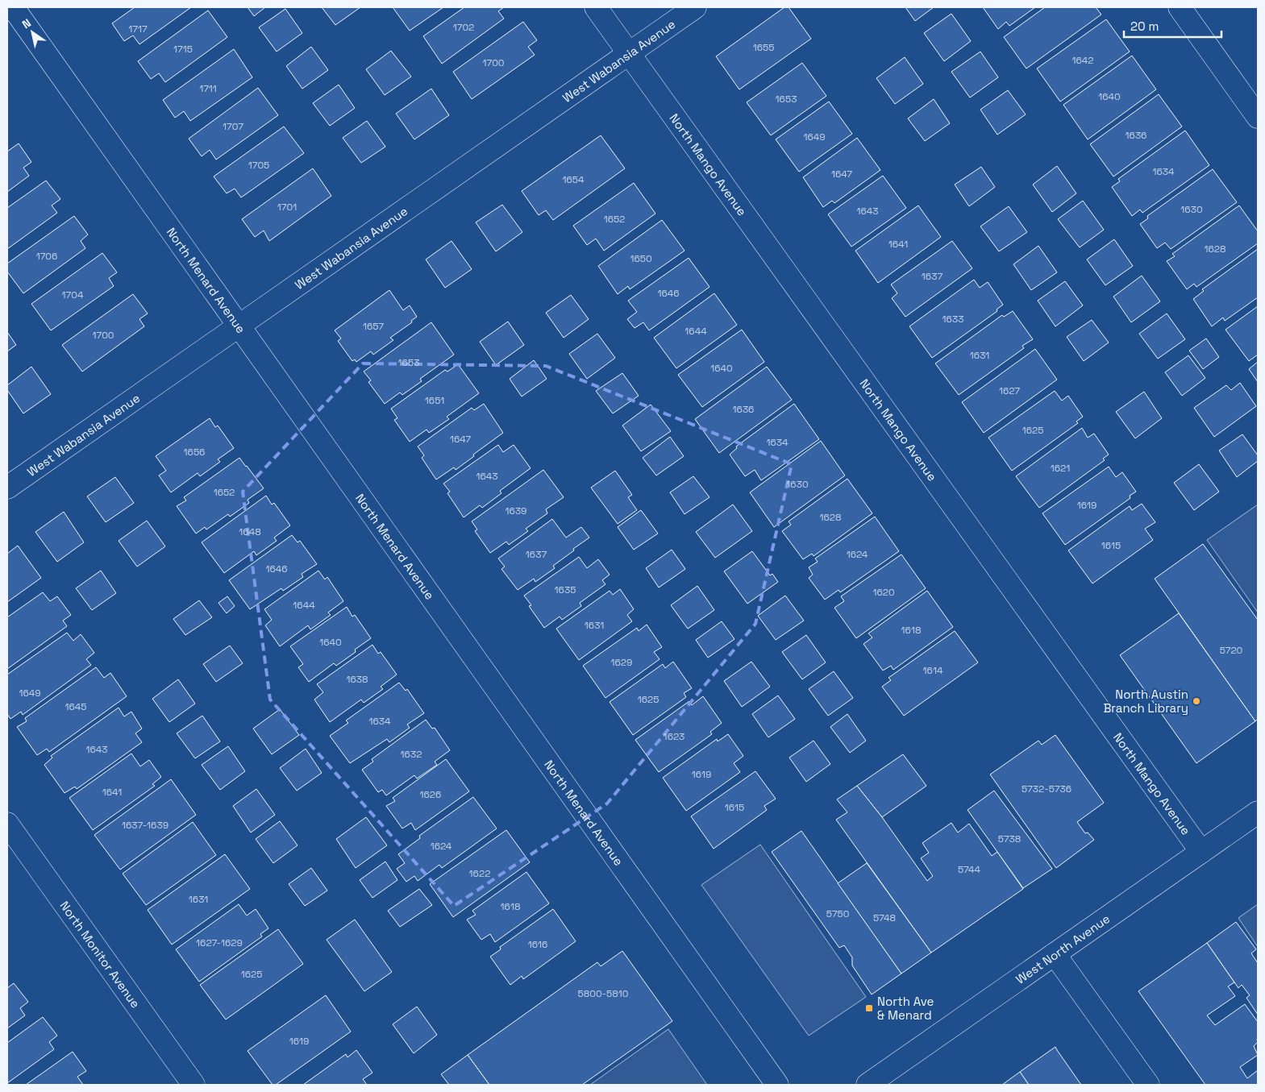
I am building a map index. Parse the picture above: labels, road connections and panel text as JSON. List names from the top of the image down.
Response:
{
  "streets": {
    "street": [
      "West Wabansia Avenue",
      "North Mango Avenue",
      "North Menard Avenue",
      "West North Avenue",
      "North Monitor Avenue"
    ]
  },
  "crossings": [
    ["West Wabansia Avenue", "North Mango Avenue"],
    ["West Wabansia Avenue", "North Menard Avenue"],
    ["North Mango Avenue", "West North Avenue"]
  ],
  "places": {
    "other": ["North Austin Branch Library"],
    "transit": ["North Ave & Menard"]
  },
  "house_numbers": [
    "1702",
    "1717",
    "1655",
    "1715",
    "1642",
    "1700",
    "1711",
    "1640",
    "1653",
    "1707",
    "1636",
    "1649",
    "1705",
    "1634",
    "1647",
    "1654",
    "1701",
    "1630",
    "1643",
    "1652",
    "1641",
    "1628",
    "1706",
    "1650",
    "1637",
    "1646",
    "1704",
    "1633",
    "1657",
    "1644",
    "1700",
    "1631",
    "1653",
    "1640",
    "1627",
    "1651",
    "1636",
    "1625",
    "1647",
    "1634",
    "1656",
    "1621",
    "1643",
    "1630",
    "1652",
    "1619",
    "1639",
    "1628",
    "1648",
    "1615",
    "1637",
    "1624",
    "1646",
    "1635",
    "1620",
    "1644",
    "1631",
    "1618",
    "1640",
    "5720",
    "1629",
    "1614",
    "1638",
    "1649",
    "1625",
    "1645",
    "1634",
    "1623",
    "1643",
    "1632",
    "1619",
    "5732-5736",
    "1641",
    "1626",
    "1615",
    "1637-1639",
    "5738",
    "1624",
    "5744",
    "1622",
    "1631",
    "1618",
    "5750",
    "5748",
    "1627-1629",
    "1616",
    "1625",
    "5800-5810",
    "1619"
  ],
  "scale_bar": "20 m",
  "north": "top left"
}
